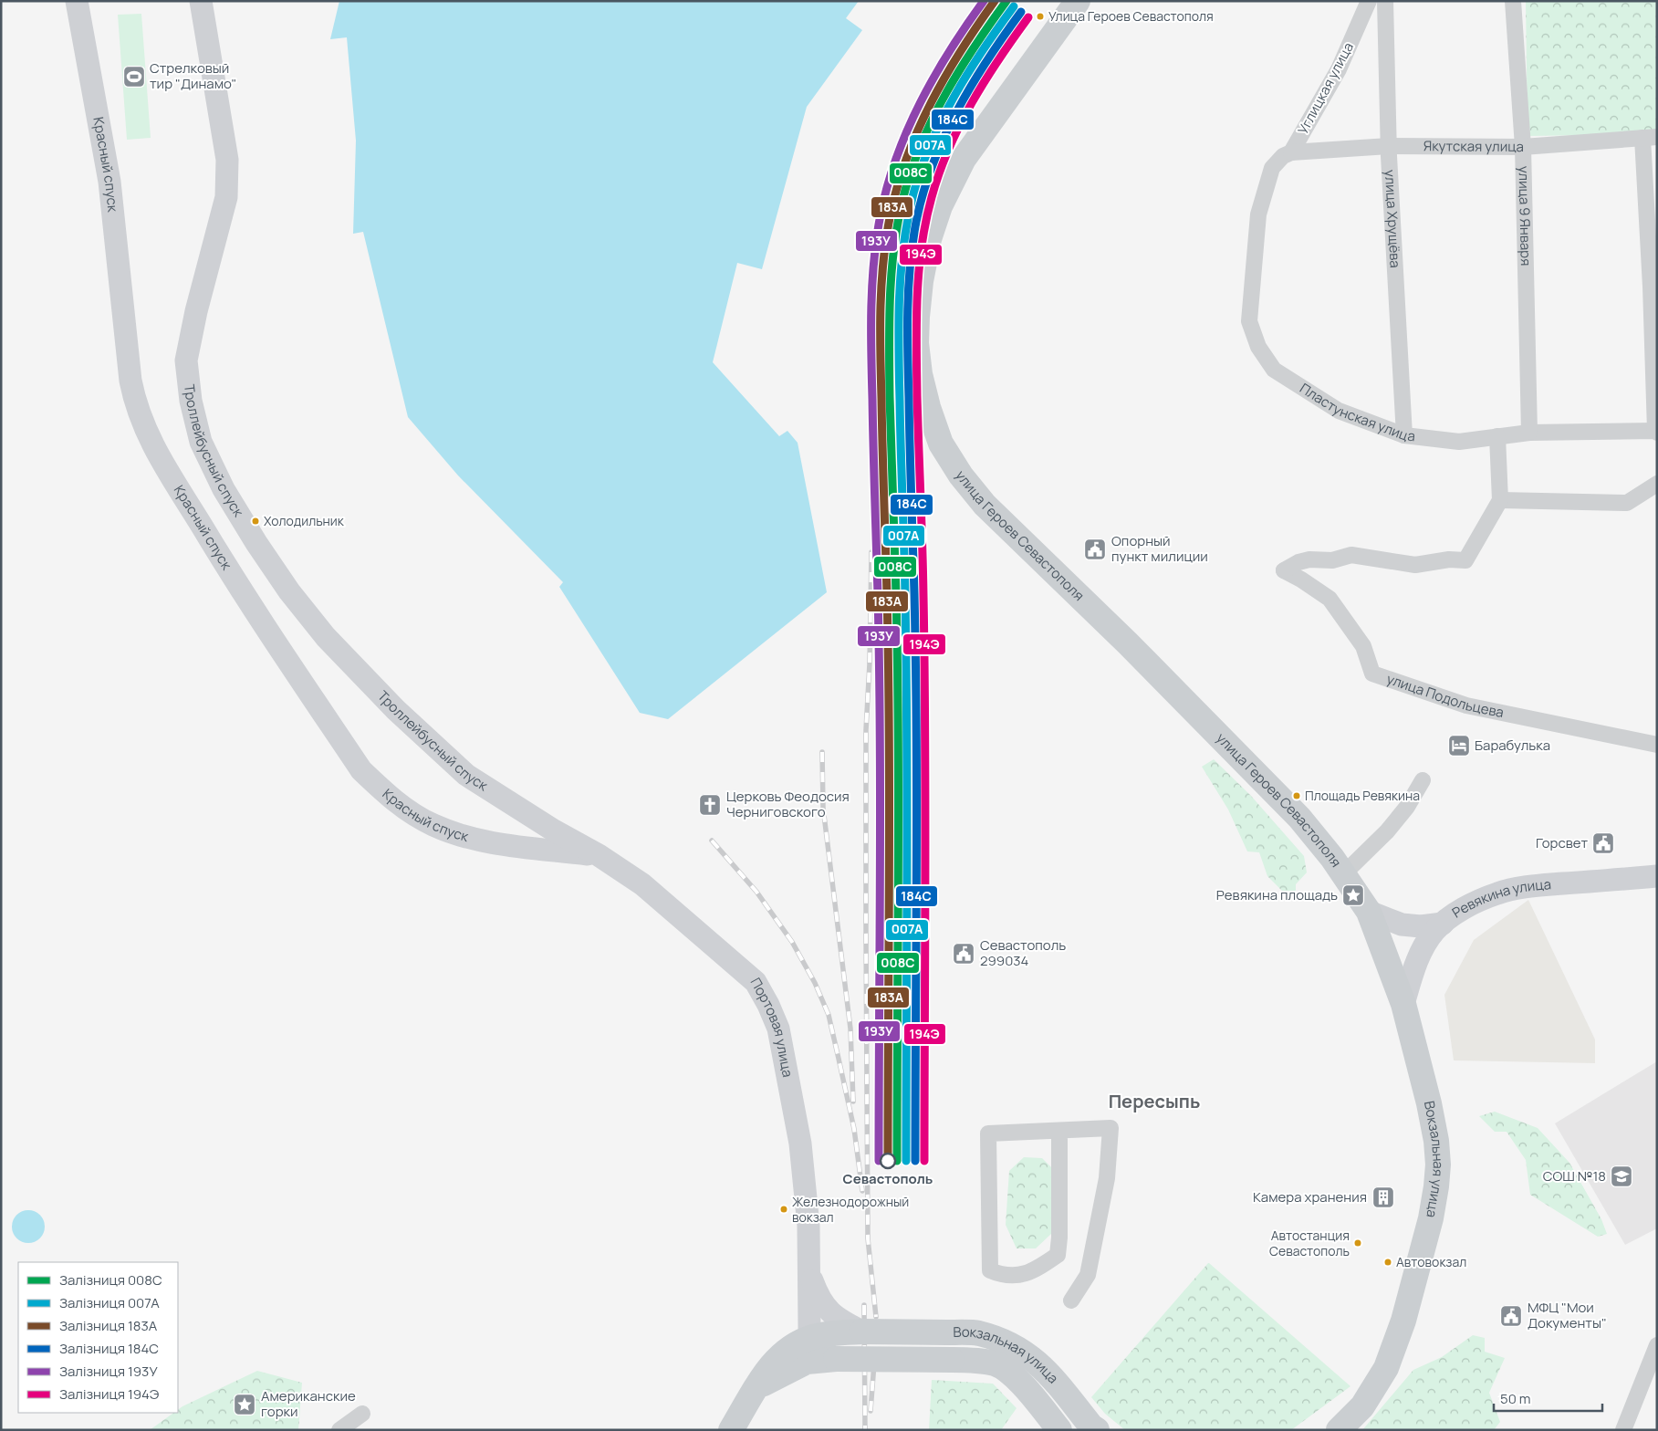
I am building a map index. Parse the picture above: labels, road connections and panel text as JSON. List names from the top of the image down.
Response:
{
  "streets": {
    "main road": [
      "Красный спуск",
      "Троллейбусный спуск",
      "улица Героев Севастополя",
      "Ревякина улица",
      "Портовая улица",
      "Вокзальная улица"
    ],
    "street": [
      "Углицкая улица",
      "Якутская улица",
      "улица 9 Января",
      "улица Хрущёва",
      "Пластунская улица",
      "улица Подольцева"
    ]
  },
  "crossings": [
    ["Углицкая улица", "Якутская улица"],
    ["Углицкая улица", "Пластунская улица"],
    ["Якутская улица", "улица 9 Января"],
    ["Якутская улица", "улица Хрущёва"],
    ["Красный спуск", "Троллейбусный спуск"],
    ["Красный спуск", "Портовая улица"],
    ["улица 9 Января", "Пластунская улица"],
    ["улица Хрущёва", "Пластунская улица"],
    ["Троллейбусный спуск", "Портовая улица"],
    ["улица Героев Севастополя", "Ревякина улица"],
    ["улица Героев Севастополя", "Вокзальная улица"],
    ["Ревякина улица", "Вокзальная улица"],
    ["Портовая улица", "Вокзальная улица"]
  ],
  "districts": ["Пересыпь"],
  "places": {
    "other": [
      "Улица Героев Севастополя",
      "Холодильник",
      "Площадь Ревякина",
      "Севастополь",
      "Железнодорожный вокзал",
      "Автостанция Севастополь",
      "Автовокзал"
    ],
    "sports": ["Стрелковый тир \"Динамо\""],
    "public building": [
      "Опорный пункт милиции",
      "Горсвет",
      "Севастополь 299034",
      "МФЦ \"Мои Документы\""
    ],
    "hotel": ["Барабулька"],
    "church": ["Церковь Феодосия Черниговского"],
    "place": ["Ревякина площадь", "Американские горки"],
    "school or university": ["СОШ №18"],
    "building": ["Камера хранения"]
  },
  "lines": [
    "rail line 008С",
    "rail line 183А",
    "rail line 193У",
    "rail line 007А",
    "rail line 184С",
    "rail line 194Э"
  ],
  "legend": [
    "Залізниця 008С",
    "Залізниця 007А",
    "Залізниця 183А",
    "Залізниця 184С",
    "Залізниця 193У",
    "Залізниця 194Э"
  ],
  "scale_bar": "50 m"
}
